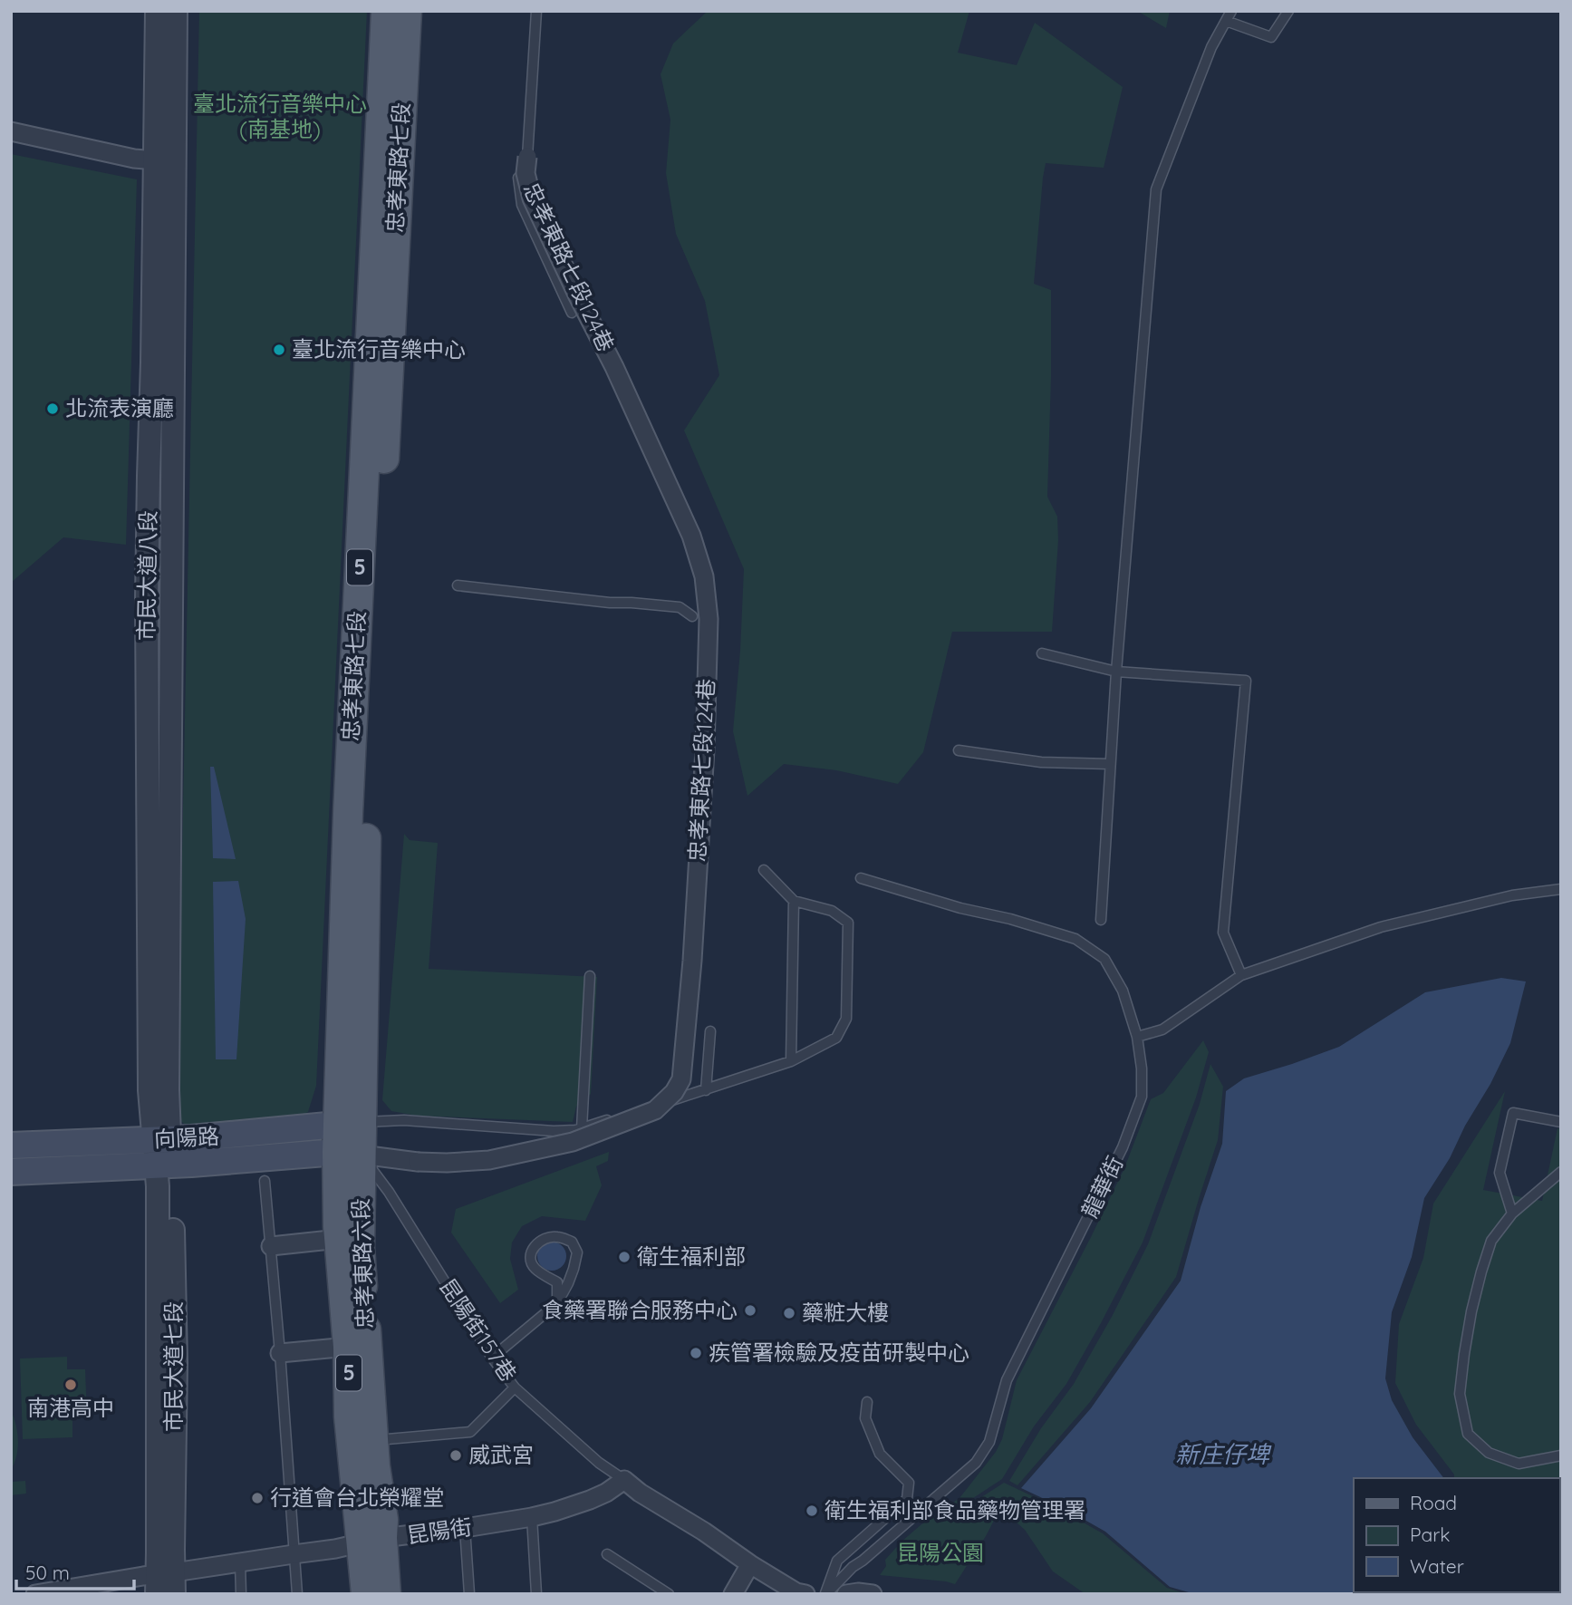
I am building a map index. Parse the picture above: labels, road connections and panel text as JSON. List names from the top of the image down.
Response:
{
  "streets": {
    "main road": [
      "忠孝東路七段",
      "5",
      "向陽路",
      "忠孝東路六段"
    ],
    "street": [
      "忠孝東路七段124巷",
      "市民大道八段",
      "市民大道七段",
      "昆陽街"
    ],
    "lane": ["龍華街", "昆陽街157巷"]
  },
  "crossings": [
    ["忠孝東路七段", "忠孝東路七段124巷"],
    ["忠孝東路七段", "向陽路"],
    ["忠孝東路七段", "忠孝東路六段"],
    ["忠孝東路七段", "昆陽街157巷"],
    ["忠孝東路七段124巷", "向陽路"],
    ["忠孝東路七段124巷", "忠孝東路六段"],
    ["忠孝東路七段124巷", "昆陽街157巷"],
    ["市民大道八段", "向陽路"],
    ["市民大道八段", "市民大道七段"],
    ["向陽路", "忠孝東路六段"],
    ["向陽路", "昆陽街157巷"],
    ["向陽路", "市民大道七段"],
    ["忠孝東路六段", "昆陽街157巷"],
    ["忠孝東路六段", "昆陽街"],
    ["昆陽街157巷", "昆陽街"],
    ["市民大道七段", "昆陽街"]
  ],
  "water": ["新庄仔埤"],
  "parks": ["臺北流行音樂中心 (南基地)", "昆陽公園"],
  "places": [
    "臺北流行音樂中心",
    "北流表演廳",
    "衛生福利部",
    "食藥署聯合服務中心",
    "藥粧大樓",
    "疾管署檢驗及疫苗研製中心",
    "南港高中",
    "威武宮",
    "行道會台北榮耀堂",
    "衛生福利部食品藥物管理署"
  ],
  "legend": ["Road", "Park", "Water"],
  "scale_bar": "50 m"
}
